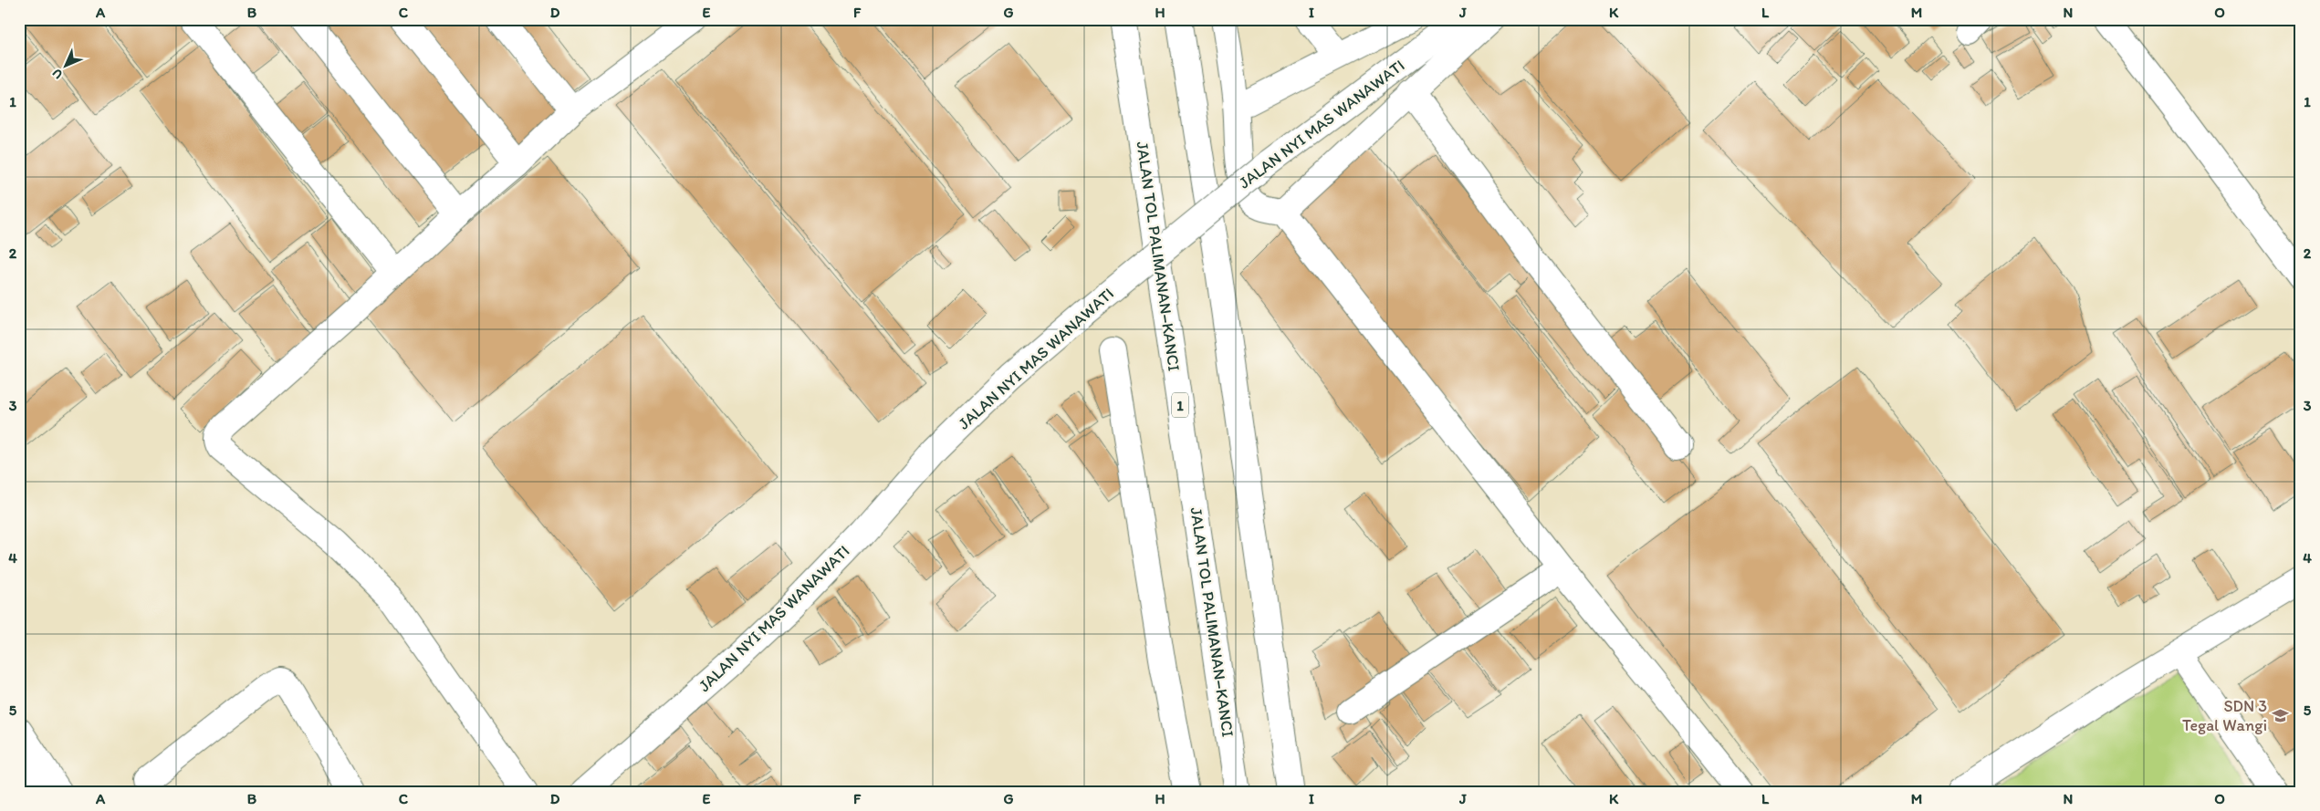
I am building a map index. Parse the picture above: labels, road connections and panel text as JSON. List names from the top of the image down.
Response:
{
  "streets": {
    "main road": ["JALAN NYI MAS WANAWATI", "JALAN TOL PALIMANAN–KANCI", "1"]
  },
  "places": {
    "school or university": ["SDN 3 Tegal Wangi"]
  },
  "north": "bottom left",
  "grid": {
    "columns": [
      "A",
      "B",
      "C",
      "D",
      "E",
      "F",
      "G",
      "H",
      "I",
      "J",
      "K",
      "L",
      "M",
      "N",
      "O"
    ],
    "rows": [
      "1",
      "2",
      "3",
      "4",
      "5"
    ]
  }
}
